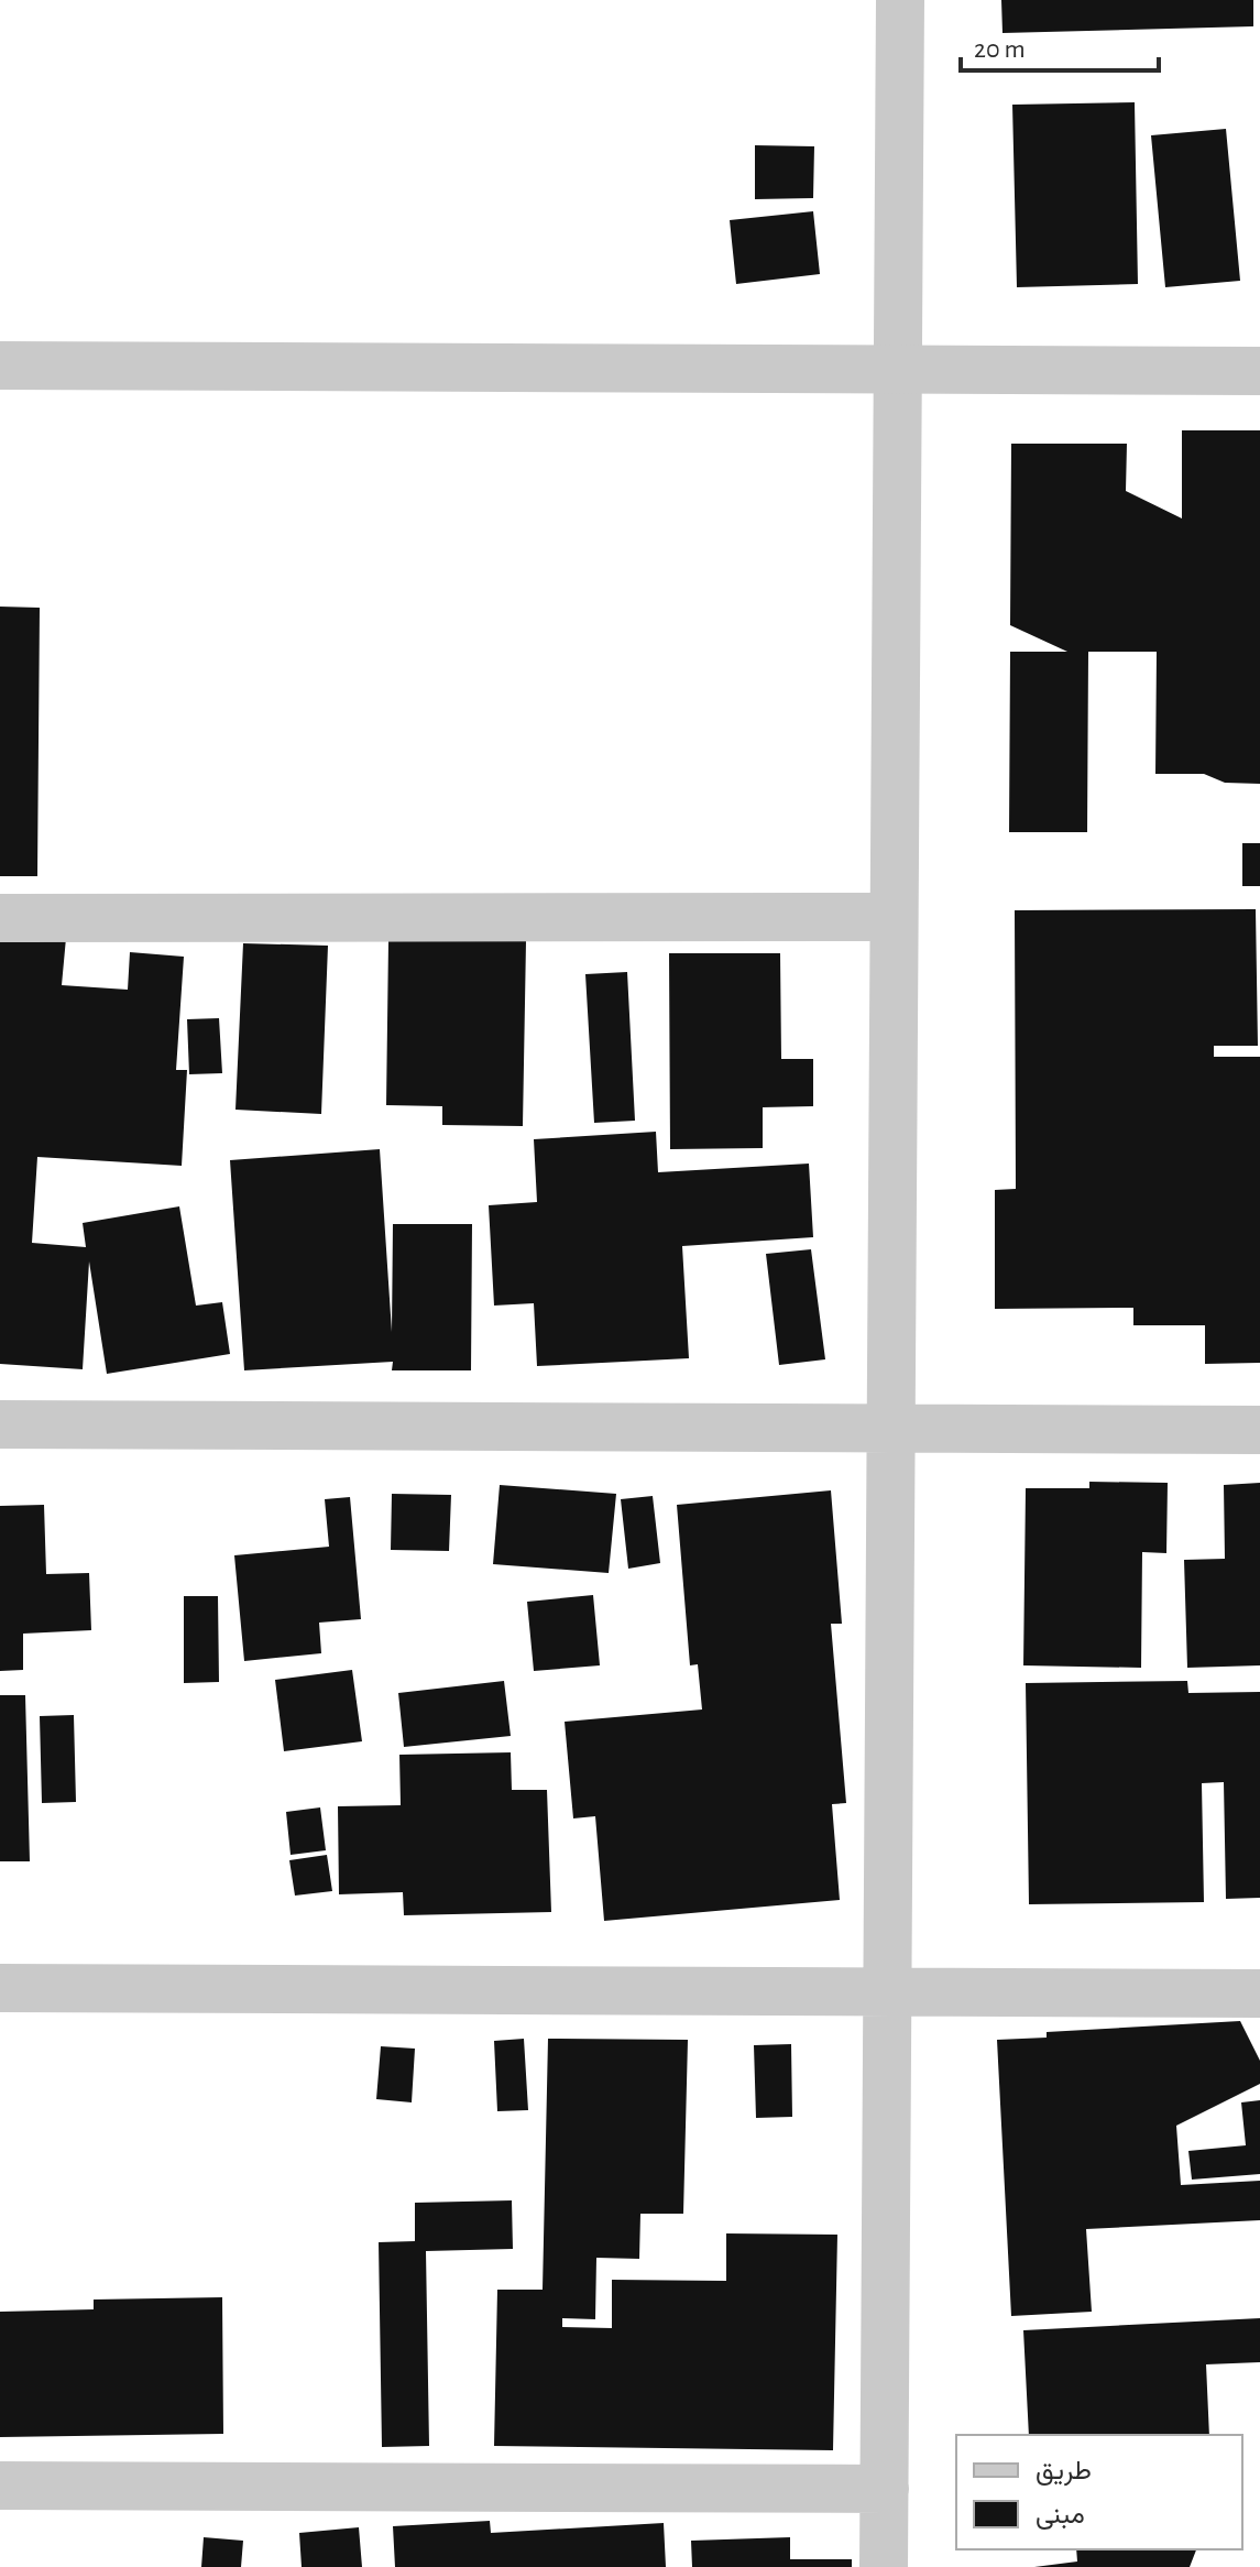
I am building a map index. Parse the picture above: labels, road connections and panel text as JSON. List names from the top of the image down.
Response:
{
  "legend": ["طريق", "مبنى"],
  "scale_bar": "20 m"
}
